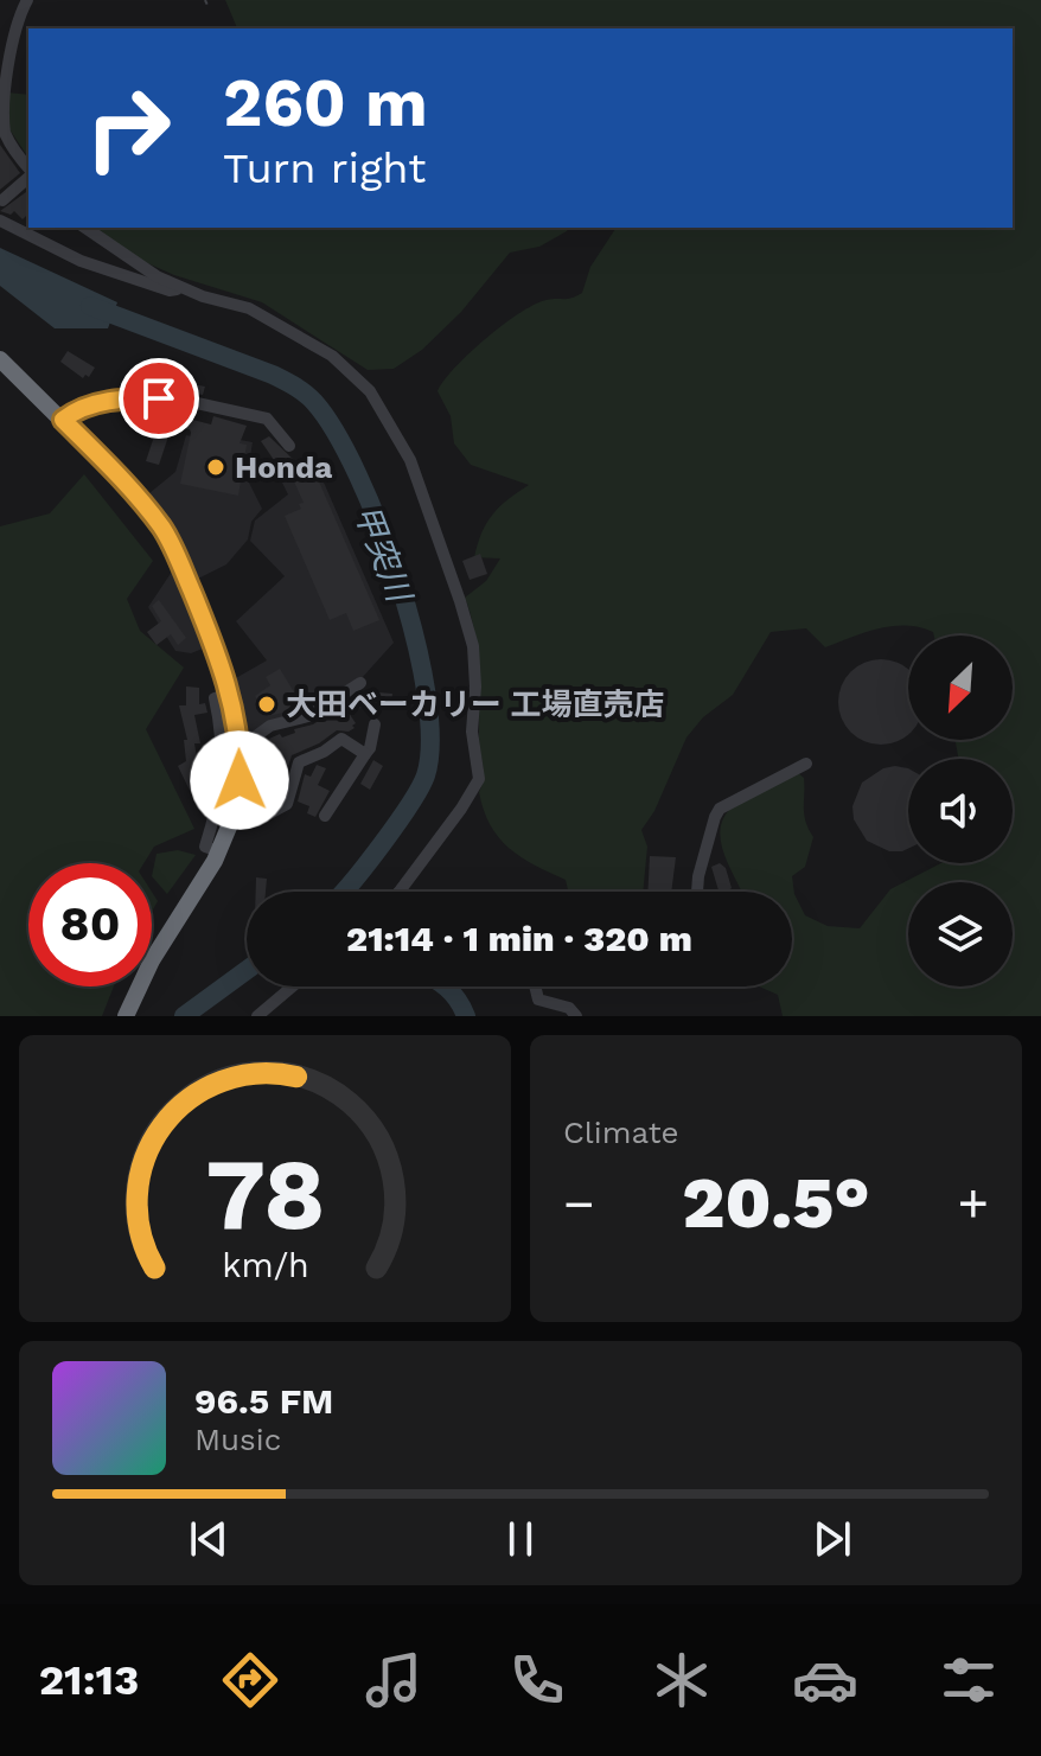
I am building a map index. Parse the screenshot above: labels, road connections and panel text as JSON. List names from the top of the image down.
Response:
{
  "water": ["甲突川"],
  "places": ["Honda", "大田ベーカリー 工場直売店"],
  "north": "bottom left",
  "page": {
    "turn": ["260 m", "Turn right"],
    "limit": "80",
    "trip": "21:14 · 1 min · 320 m",
    "tile": "Climate",
    "heat": ["−", "20.5°", "+"],
    "song": ["96.5 FM", "Music"],
    "tabs": "21:13",
    "gauge": ["78", "km/h"]
  }
}
